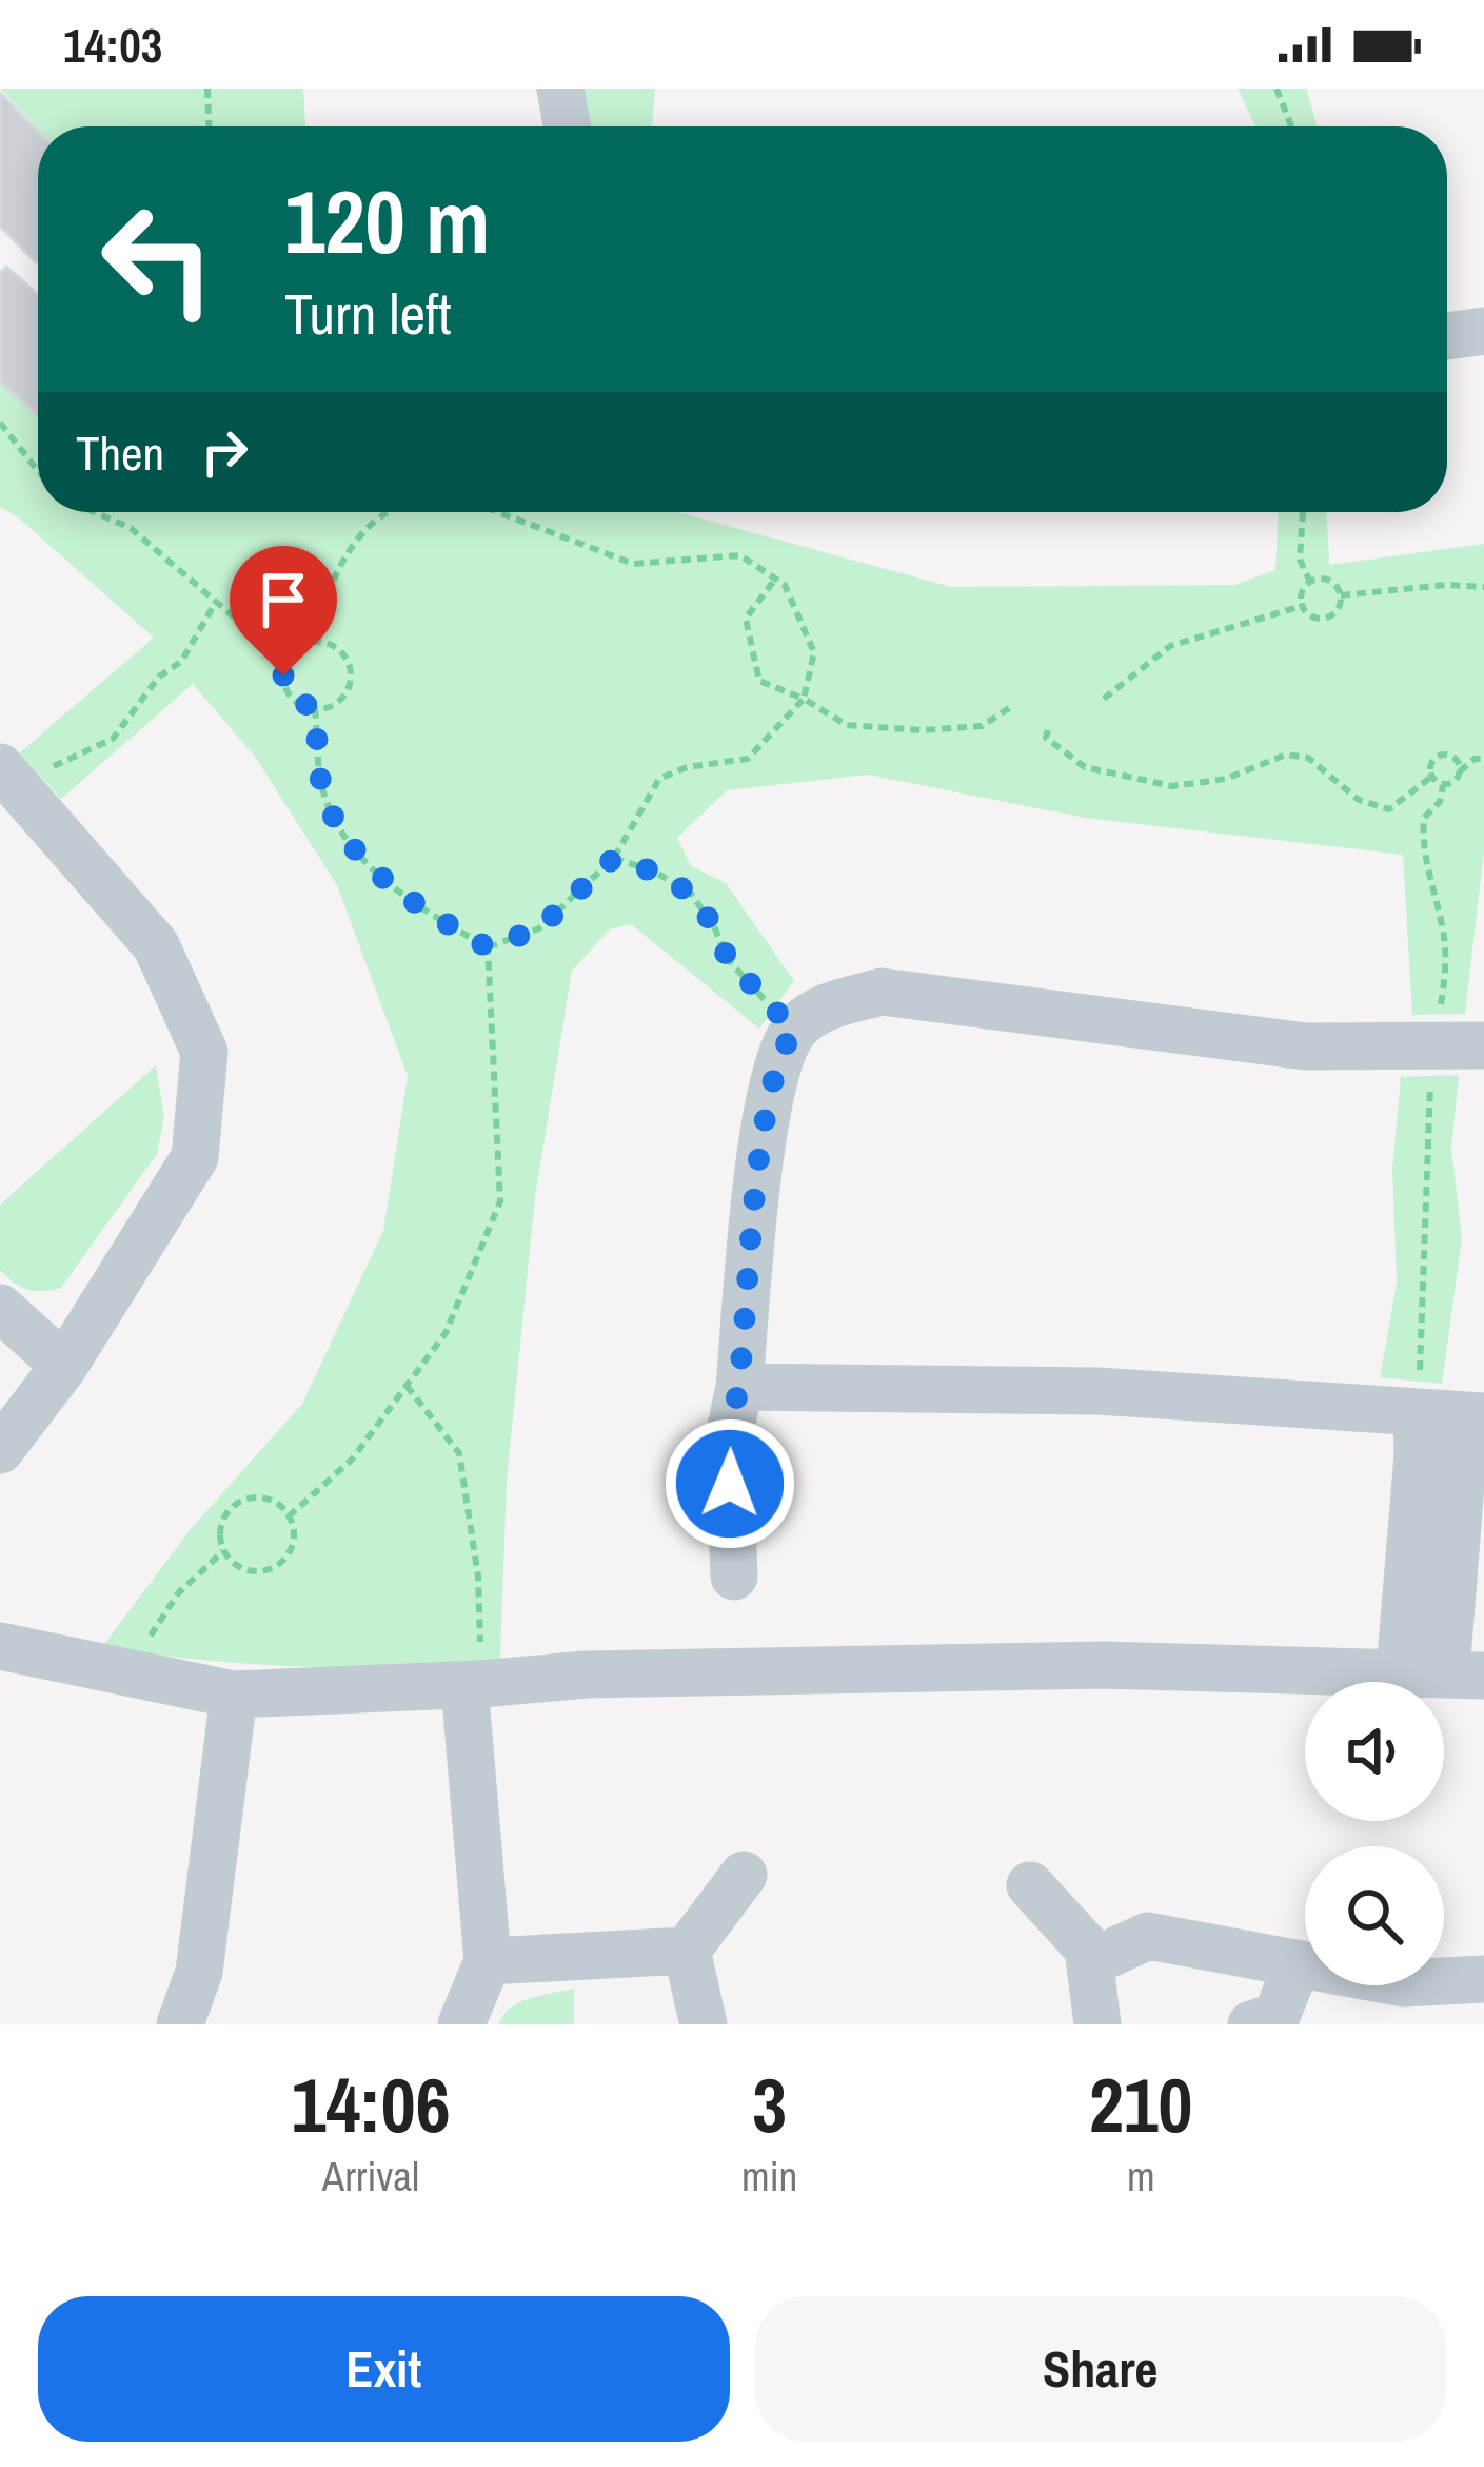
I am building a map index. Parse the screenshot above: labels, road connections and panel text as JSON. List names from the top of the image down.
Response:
{
  "page": {
    "status": "14:03",
    "turn": ["120 m", "Turn left"],
    "then": "Then",
    "eta": [
      "14:06",
      "Arrival",
      "3",
      "min",
      "210",
      "m"
    ],
    "buttons": ["Exit", "Share"]
  }
}
